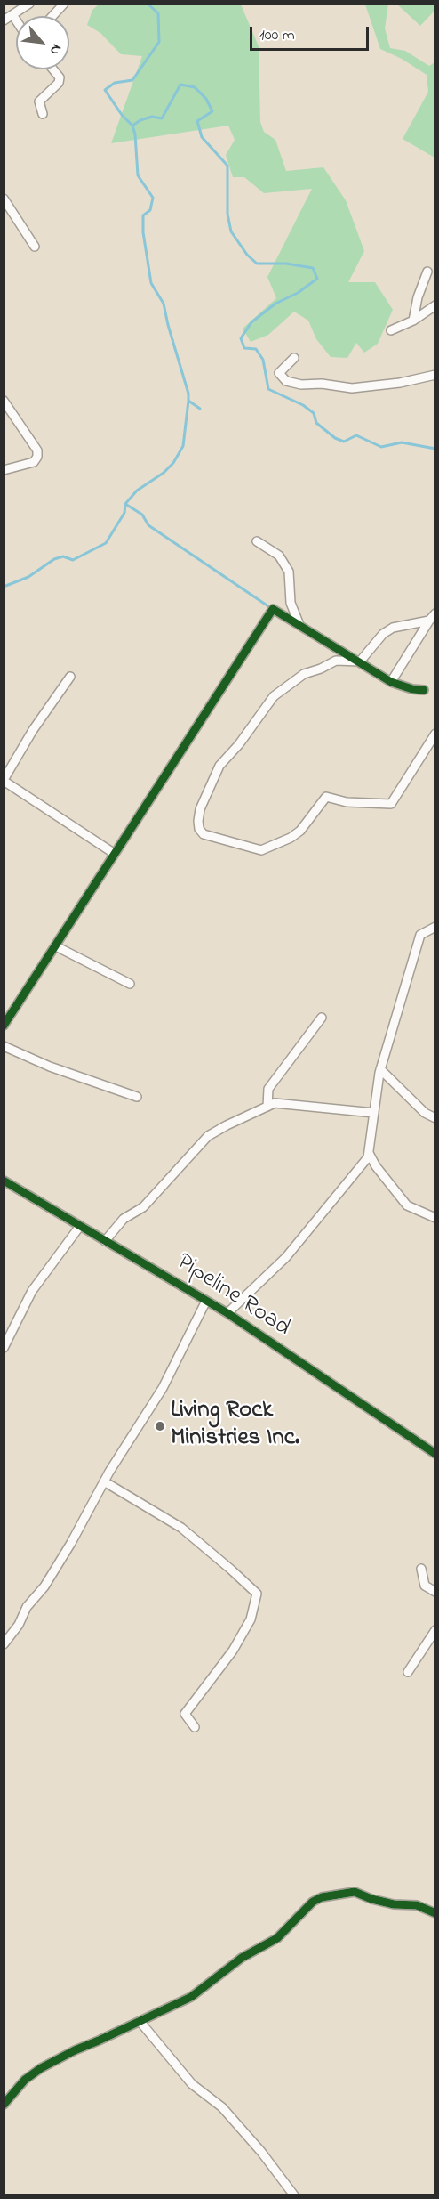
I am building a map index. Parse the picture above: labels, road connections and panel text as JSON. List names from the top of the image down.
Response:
{
  "streets": {
    "street": ["Pipeline Road"]
  },
  "places": ["Living Rock Ministries Inc."],
  "scale_bar": "100 m",
  "north": "bottom right"
}
